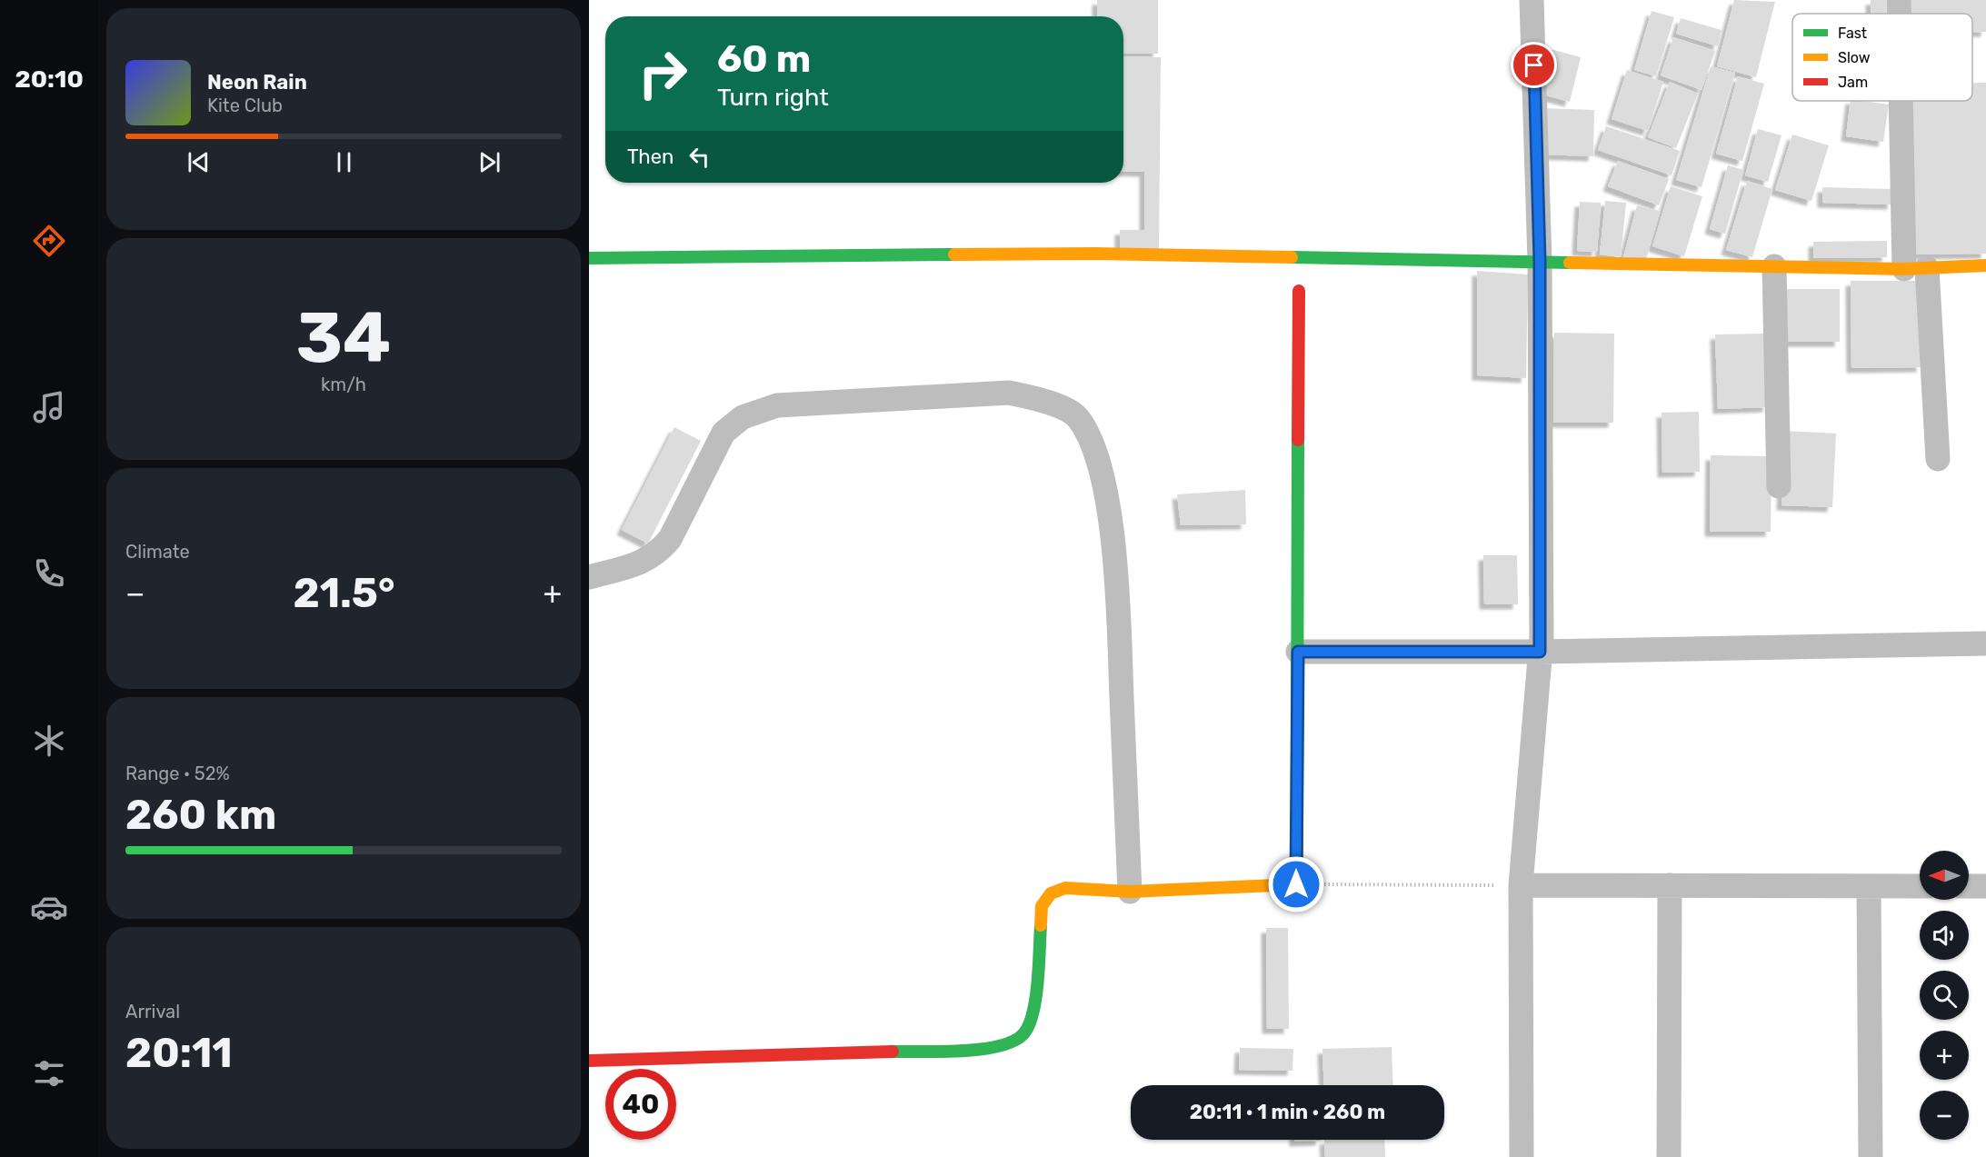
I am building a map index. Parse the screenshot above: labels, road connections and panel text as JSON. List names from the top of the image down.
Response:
{
  "legend": ["Fast", "Slow", "Jam"],
  "north": "left",
  "page": {
    "tabs": "20:10",
    "turn": ["60 m", "Turn right"],
    "song": ["Neon Rain", "Kite Club"],
    "then": "Then",
    "tile": [
      ["34", "km/h"],
      "Climate",
      ["Range · 52%", "260 km"],
      ["Arrival", "20:11"]
    ],
    "heat": ["−", "21.5°", "+"],
    "map_buttons": ["+", "−"],
    "limit": "40",
    "trip": "20:11 · 1 min · 260 m"
  }
}
